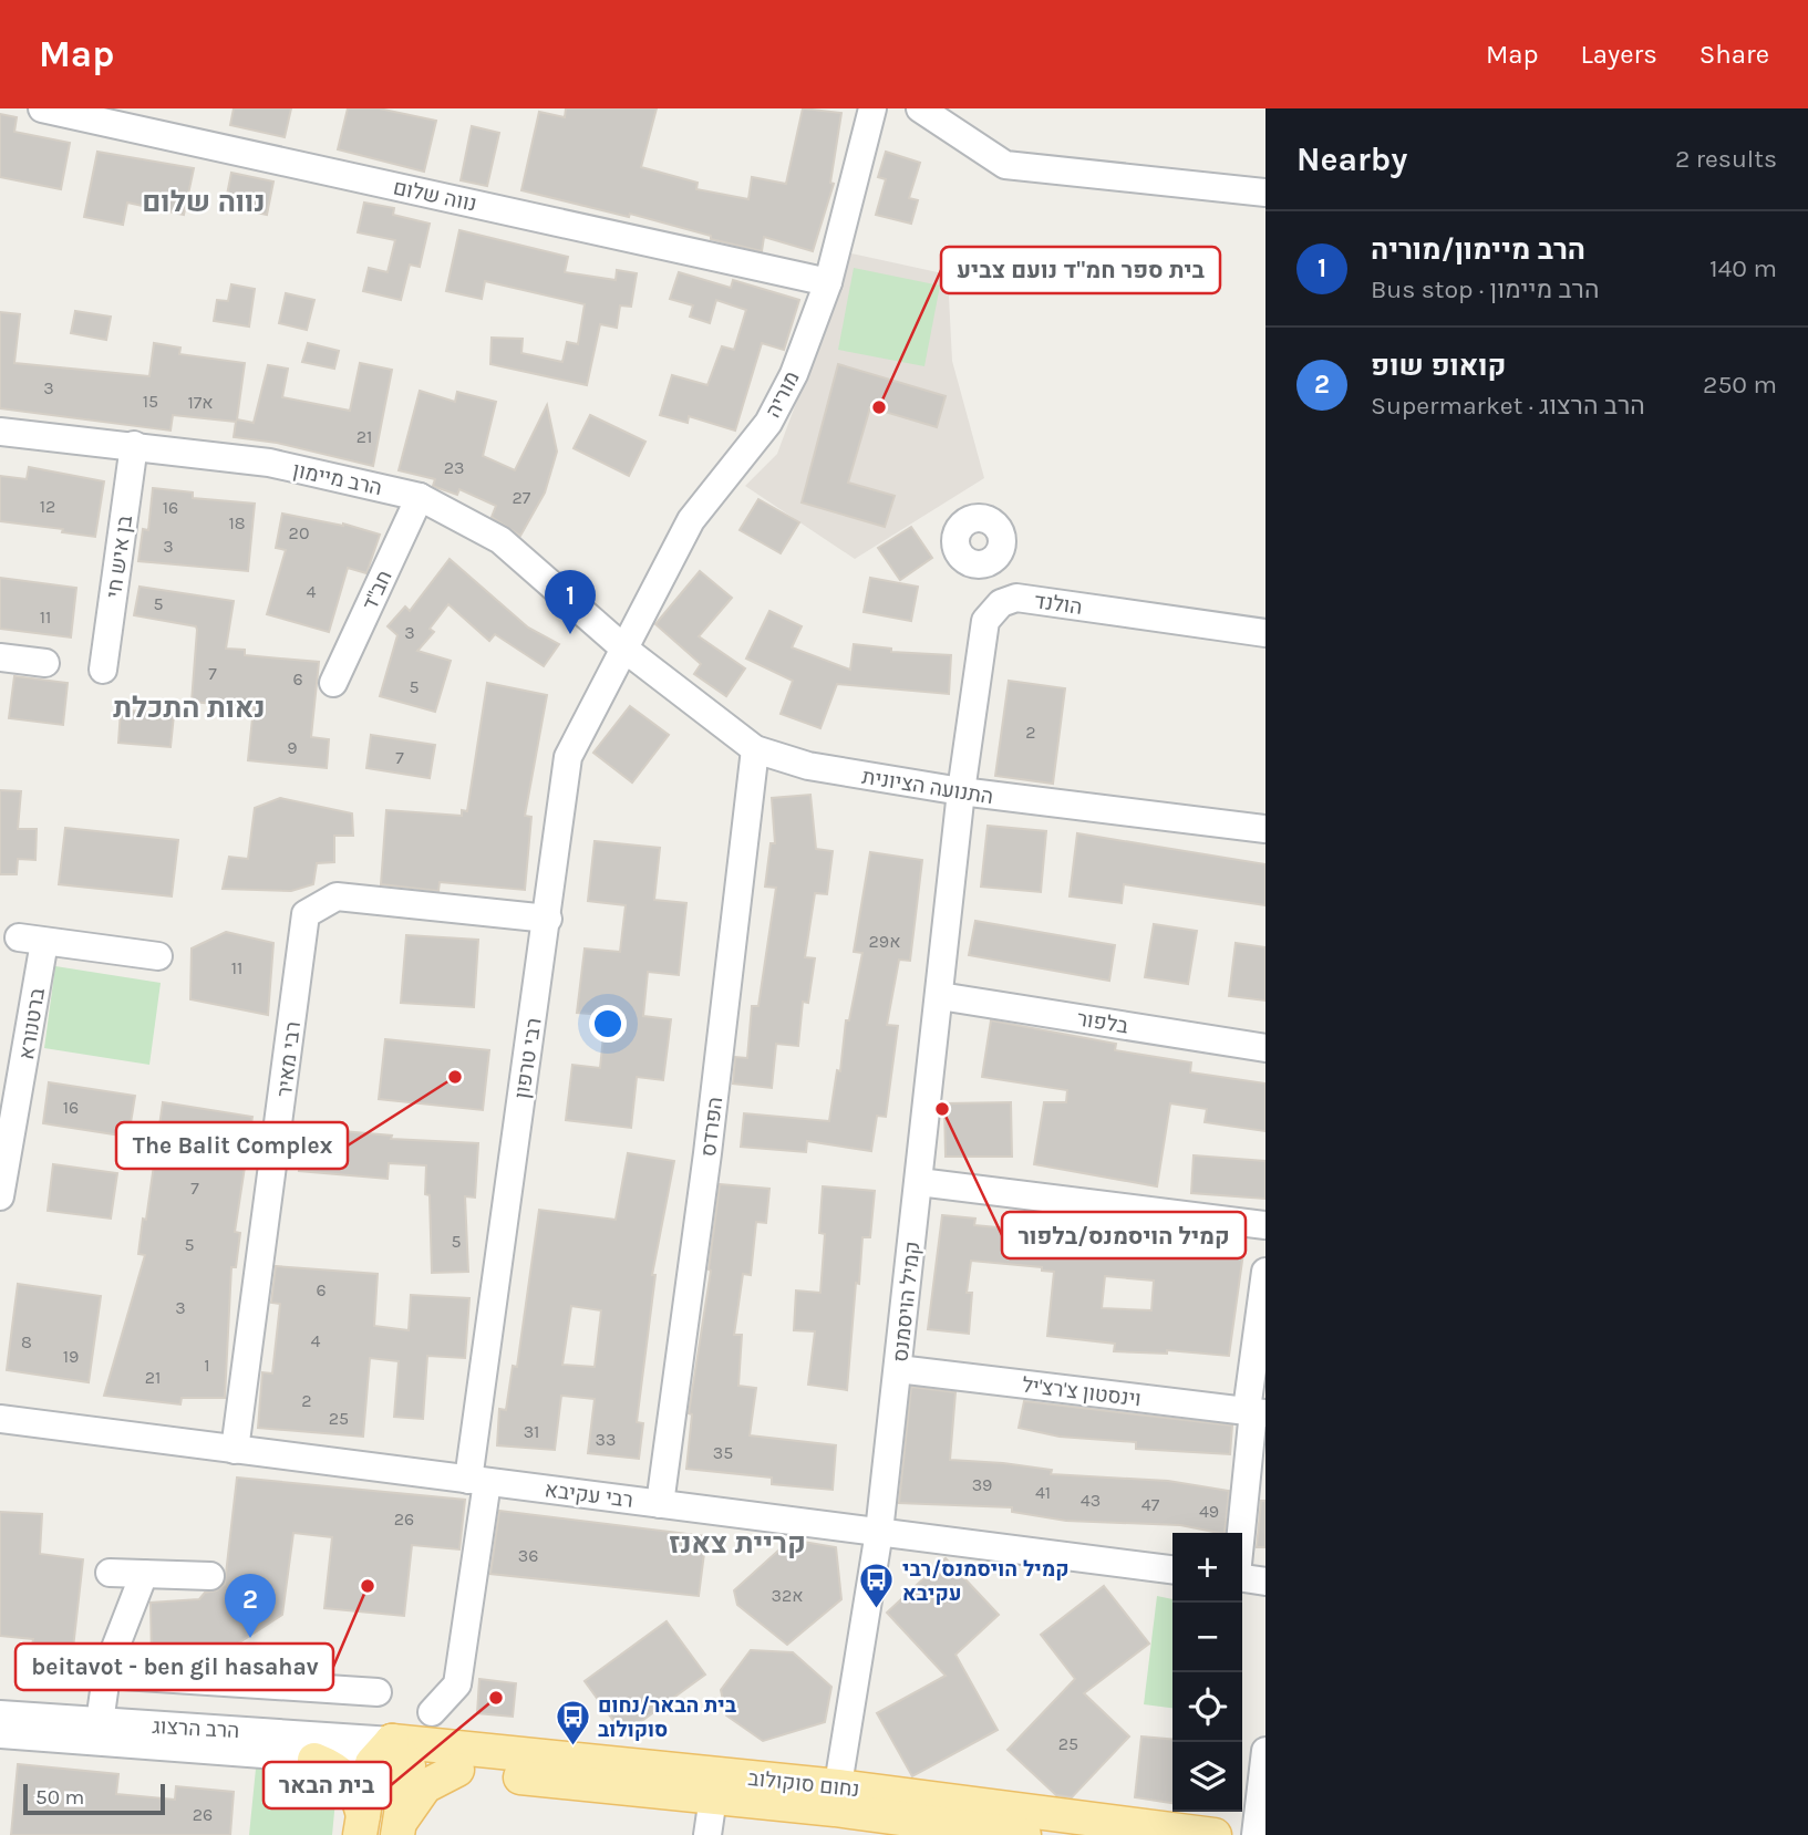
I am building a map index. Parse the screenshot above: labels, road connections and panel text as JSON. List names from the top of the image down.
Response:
{
  "streets": {
    "main road": ["נחום סוקולוב"],
    "street": [
      "נווה שלום",
      "מוריה",
      "הרב מיימון",
      "בן איש חי",
      "חב\"ד",
      "הולנד",
      "התנועה הציונית",
      "בלפור",
      "ברטנורא",
      "רבי טרפון",
      "רבי מאיר",
      "הפרדס",
      "קמיל הויסמנס",
      "וינסטון צ'רצ'יל",
      "רבי עקיבא",
      "הרב הרצוג"
    ]
  },
  "crossings": [
    ["נווה שלום", "מוריה"],
    ["מוריה", "הרב מיימון"],
    ["מוריה", "התנועה הציונית"],
    ["מוריה", "רבי טרפון"],
    ["הרב מיימון", "בן איש חי"],
    ["הרב מיימון", "חב\"ד"],
    ["הרב מיימון", "התנועה הציונית"],
    ["הרב מיימון", "רבי טרפון"],
    ["התנועה הציונית", "רבי טרפון"],
    ["התנועה הציונית", "הפרדס"],
    ["התנועה הציונית", "קמיל הויסמנס"],
    ["בלפור", "קמיל הויסמנס"],
    ["רבי טרפון", "רבי מאיר"],
    ["רבי טרפון", "רבי עקיבא"],
    ["רבי מאיר", "רבי עקיבא"],
    ["הפרדס", "רבי עקיבא"],
    ["קמיל הויסמנס", "וינסטון צ'רצ'יל"],
    ["קמיל הויסמנס", "רבי עקיבא"],
    ["קמיל הויסמנס", "נחום סוקולוב"],
    ["הרב הרצוג", "נחום סוקולוב"]
  ],
  "districts": ["נווה שלום", "נאות התכלת", "קריית צאנז"],
  "places": {
    "other": [
      "בית ספר חמ\"ד נועם צביע",
      "The Balit Complex",
      "קמיל הויסמנס/בלפור",
      "beitavot - ben gil hasahav",
      "בית הבאר"
    ],
    "bus stop": ["קמיל הויסמנס/רבי עקיבא", "בית הבאר/נחום סוקולוב"]
  },
  "house_numbers": [
    "3",
    "15",
    "17א",
    "21",
    "23",
    "27",
    "12",
    "16",
    "18",
    "20",
    "3",
    "4",
    "5",
    "11",
    "3",
    "7",
    "6",
    "5",
    "2",
    "9",
    "7",
    "29א",
    "11",
    "16",
    "7",
    "5",
    "5",
    "6",
    "3",
    "4",
    "8",
    "19",
    "1",
    "21",
    "2",
    "25",
    "31",
    "33",
    "35",
    "39",
    "41",
    "43",
    "47",
    "49",
    "26",
    "36",
    "32א",
    "25",
    "26"
  ],
  "scale_bar": "50 m",
  "page": {
    "header": "Map",
    "nav": ["Map", "Layers", "Share"],
    "heading": ["Nearby", "2 results"],
    "list": [
      {
        "mark": "1",
        "name": "הרב מיימון/מוריה",
        "note": "Bus stop · הרב מיימון",
        "value": "140 m"
      },
      {
        "mark": "2",
        "name": "קואופ שופ",
        "note": "Supermarket · הרב הרצוג",
        "value": "250 m"
      }
    ],
    "pins": ["1", "2"],
    "map_buttons": ["+", "−"],
    "scale": "50 m"
  }
}
